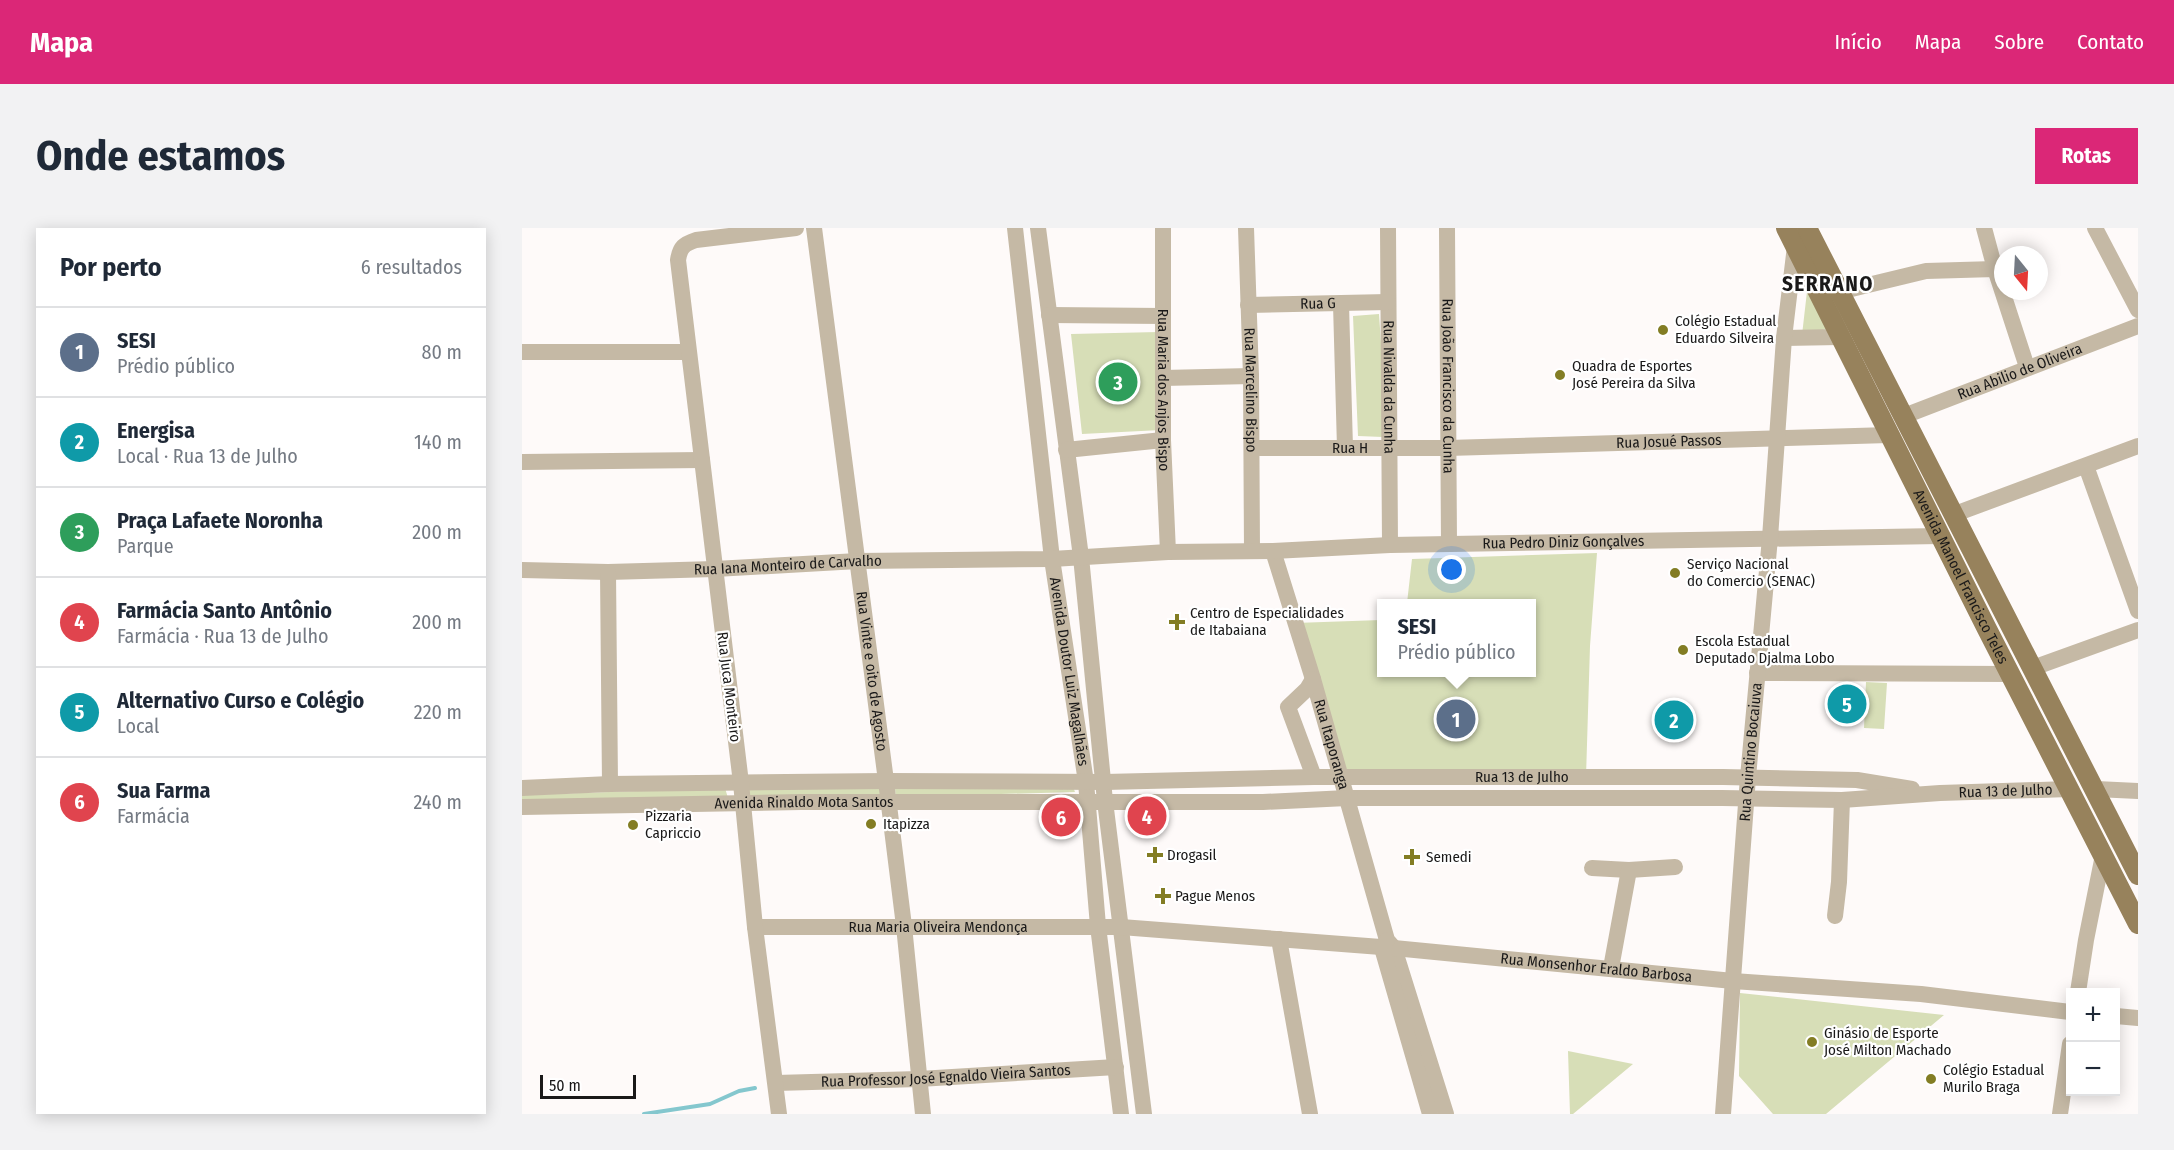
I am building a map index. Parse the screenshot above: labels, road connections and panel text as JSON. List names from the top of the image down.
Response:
{
  "streets": {
    "main road": ["Avenida Manoel Francisco Teles"],
    "street": [
      "Rua G",
      "Rua Abilio de Oliveira",
      "Rua João Francisco da Cunha",
      "Rua Nivalda da Cunha",
      "Rua Maria dos Anjos Bispo",
      "Rua Marcelino Bispo",
      "Rua Josué Passos",
      "Rua H",
      "Rua Pedro Diniz Gonçalves",
      "Rua Iana Monteiro de Carvalho",
      "Rua Vinte e oito de Agosto",
      "Avenida Doutor Luiz Magalhães",
      "Rua Juca Monteiro",
      "Rua Itaporanga",
      "Rua Quintino Bocaiuva",
      "Rua 13 de Julho",
      "Avenida Rinaldo Mota Santos",
      "Rua Maria Oliveira Mendonça",
      "Rua Monsenhor Eraldo Barbosa",
      "Rua Professor José Egnaldo Vieira Santos"
    ]
  },
  "crossings": [
    ["Rua G", "Rua Nivalda da Cunha"],
    ["Rua G", "Rua Marcelino Bispo"],
    ["Rua Abilio de Oliveira", "Avenida Manoel Francisco Teles"],
    ["Rua João Francisco da Cunha", "Rua Josué Passos"],
    ["Rua João Francisco da Cunha", "Rua H"],
    ["Rua João Francisco da Cunha", "Rua Pedro Diniz Gonçalves"],
    ["Rua Nivalda da Cunha", "Rua H"],
    ["Rua Nivalda da Cunha", "Rua Pedro Diniz Gonçalves"],
    ["Rua Maria dos Anjos Bispo", "Rua Pedro Diniz Gonçalves"],
    ["Rua Marcelino Bispo", "Rua H"],
    ["Rua Marcelino Bispo", "Rua Pedro Diniz Gonçalves"],
    ["Rua Josué Passos", "Rua H"],
    ["Rua Josué Passos", "Avenida Manoel Francisco Teles"],
    ["Rua Josué Passos", "Rua Quintino Bocaiuva"],
    ["Rua Pedro Diniz Gonçalves", "Rua Iana Monteiro de Carvalho"],
    ["Rua Pedro Diniz Gonçalves", "Avenida Manoel Francisco Teles"],
    ["Rua Pedro Diniz Gonçalves", "Avenida Doutor Luiz Magalhães"],
    ["Rua Pedro Diniz Gonçalves", "Rua Itaporanga"],
    ["Rua Pedro Diniz Gonçalves", "Rua Quintino Bocaiuva"],
    ["Rua Iana Monteiro de Carvalho", "Rua Vinte e oito de Agosto"],
    ["Rua Iana Monteiro de Carvalho", "Avenida Doutor Luiz Magalhães"],
    ["Rua Iana Monteiro de Carvalho", "Rua Juca Monteiro"],
    ["Avenida Manoel Francisco Teles", "Rua Quintino Bocaiuva"],
    ["Avenida Manoel Francisco Teles", "Rua 13 de Julho"],
    ["Rua Vinte e oito de Agosto", "Avenida Rinaldo Mota Santos"],
    ["Rua Vinte e oito de Agosto", "Rua Maria Oliveira Mendonça"],
    ["Rua Vinte e oito de Agosto", "Rua Professor José Egnaldo Vieira Santos"],
    ["Avenida Doutor Luiz Magalhães", "Rua 13 de Julho"],
    ["Avenida Doutor Luiz Magalhães", "Avenida Rinaldo Mota Santos"],
    ["Avenida Doutor Luiz Magalhães", "Rua Maria Oliveira Mendonça"],
    ["Avenida Doutor Luiz Magalhães", "Rua Monsenhor Eraldo Barbosa"],
    ["Avenida Doutor Luiz Magalhães", "Rua Professor José Egnaldo Vieira Santos"],
    ["Rua Juca Monteiro", "Avenida Rinaldo Mota Santos"],
    ["Rua Juca Monteiro", "Rua Maria Oliveira Mendonça"],
    ["Rua Juca Monteiro", "Rua Professor José Egnaldo Vieira Santos"],
    ["Rua Itaporanga", "Rua 13 de Julho"],
    ["Rua Itaporanga", "Rua Monsenhor Eraldo Barbosa"],
    ["Rua Quintino Bocaiuva", "Rua 13 de Julho"],
    ["Rua Quintino Bocaiuva", "Rua Monsenhor Eraldo Barbosa"],
    ["Rua 13 de Julho", "Avenida Rinaldo Mota Santos"],
    ["Rua Maria Oliveira Mendonça", "Rua Monsenhor Eraldo Barbosa"]
  ],
  "districts": ["SERRANO"],
  "places": {
    "other": [
      "Colégio Estadual Eduardo Silveira",
      "Quadra de Esportes José Pereira da Silva",
      "Serviço Nacional do Comercio (SENAC)",
      "Escola Estadual Deputado Djalma Lobo",
      "Itapizza",
      "Pizzaria Capriccio",
      "Ginásio de Esporte José Milton Machado",
      "Colégio Estadual Murilo Braga"
    ],
    "health": [
      "Centro de Especialidades de Itabaiana",
      "Drogasil",
      "Semedi",
      "Pague Menos"
    ]
  },
  "scale_bar": "50 m",
  "north": "bottom",
  "page": {
    "header": "Mapa",
    "nav": [
      "Início",
      "Mapa",
      "Sobre",
      "Contato"
    ],
    "buttons": "Rotas",
    "title": "Onde estamos",
    "heading": ["Por perto", "6 resultados"],
    "list": [
      {
        "mark": "1",
        "name": "SESI",
        "note": "Prédio público",
        "value": "80 m"
      },
      {
        "mark": "2",
        "name": "Energisa",
        "note": "Local · Rua 13 de Julho",
        "value": "140 m"
      },
      {
        "mark": "3",
        "name": "Praça Lafaete Noronha",
        "note": "Parque",
        "value": "200 m"
      },
      {
        "mark": "4",
        "name": "Farmácia Santo Antônio",
        "note": "Farmácia · Rua 13 de Julho",
        "value": "200 m"
      },
      {
        "mark": "5",
        "name": "Alternativo Curso e Colégio",
        "note": "Local",
        "value": "220 m"
      },
      {
        "mark": "6",
        "name": "Sua Farma",
        "note": "Farmácia",
        "value": "240 m"
      }
    ],
    "pins": [
      "3",
      "5",
      "1",
      "2",
      "4",
      "6"
    ],
    "popup": ["SESI", "Prédio público"],
    "map_buttons": ["+", "−"],
    "scale": "50 m"
  }
}
